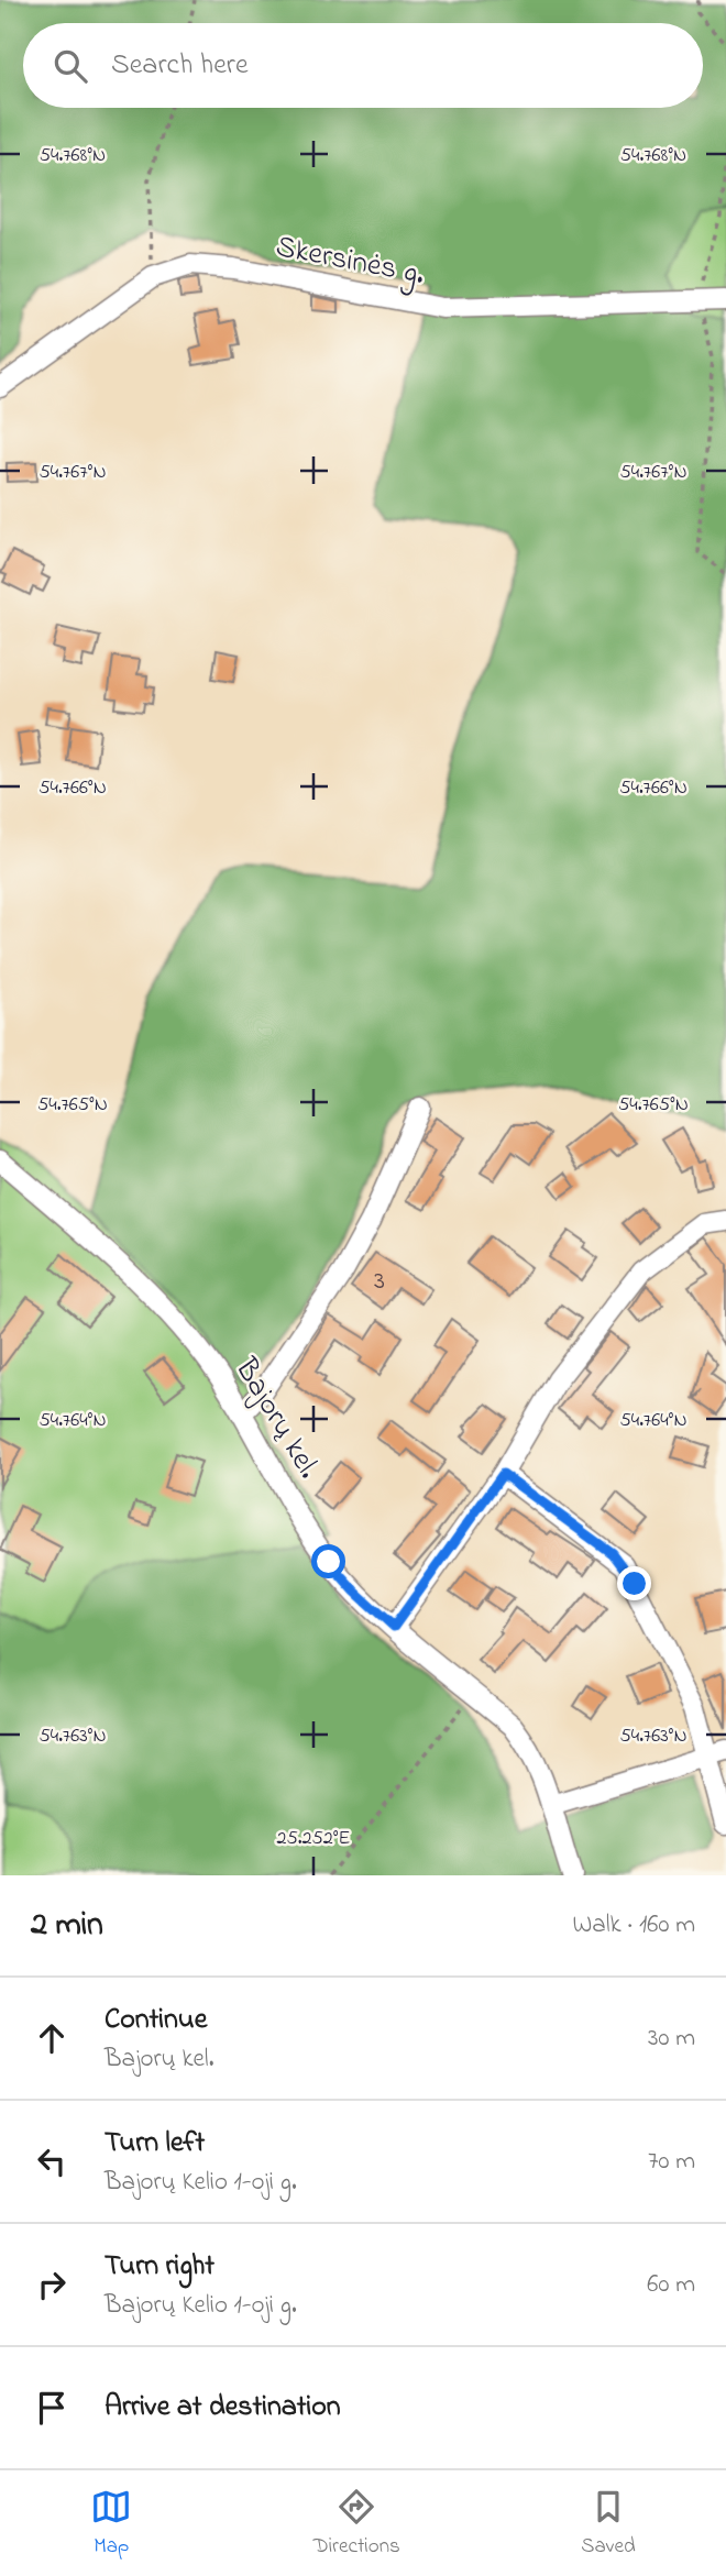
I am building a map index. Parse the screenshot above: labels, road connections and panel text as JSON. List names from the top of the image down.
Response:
{
  "streets": {
    "street": ["Skersinės g.", "Bajorų kel."]
  },
  "house_numbers": ["3"],
  "page": {
    "search": "Search here",
    "heading": ["2 min", "Walk · 160 m"],
    "list": [
      ["Continue", "Bajorų kel.", "30 m"],
      ["Turn left", "Bajorų Kelio 1-oji g.", "70 m"],
      ["Turn right", "Bajorų Kelio 1-oji g.", "60 m"],
      "Arrive at destination"
    ],
    "nav": ["Map", "Directions", "Saved"]
  },
  "coordinates": [
    "54.768°N",
    "54.767°N",
    "54.766°N",
    "54.765°N",
    "54.764°N",
    "54.763°N",
    "25.252°E"
  ]
}
